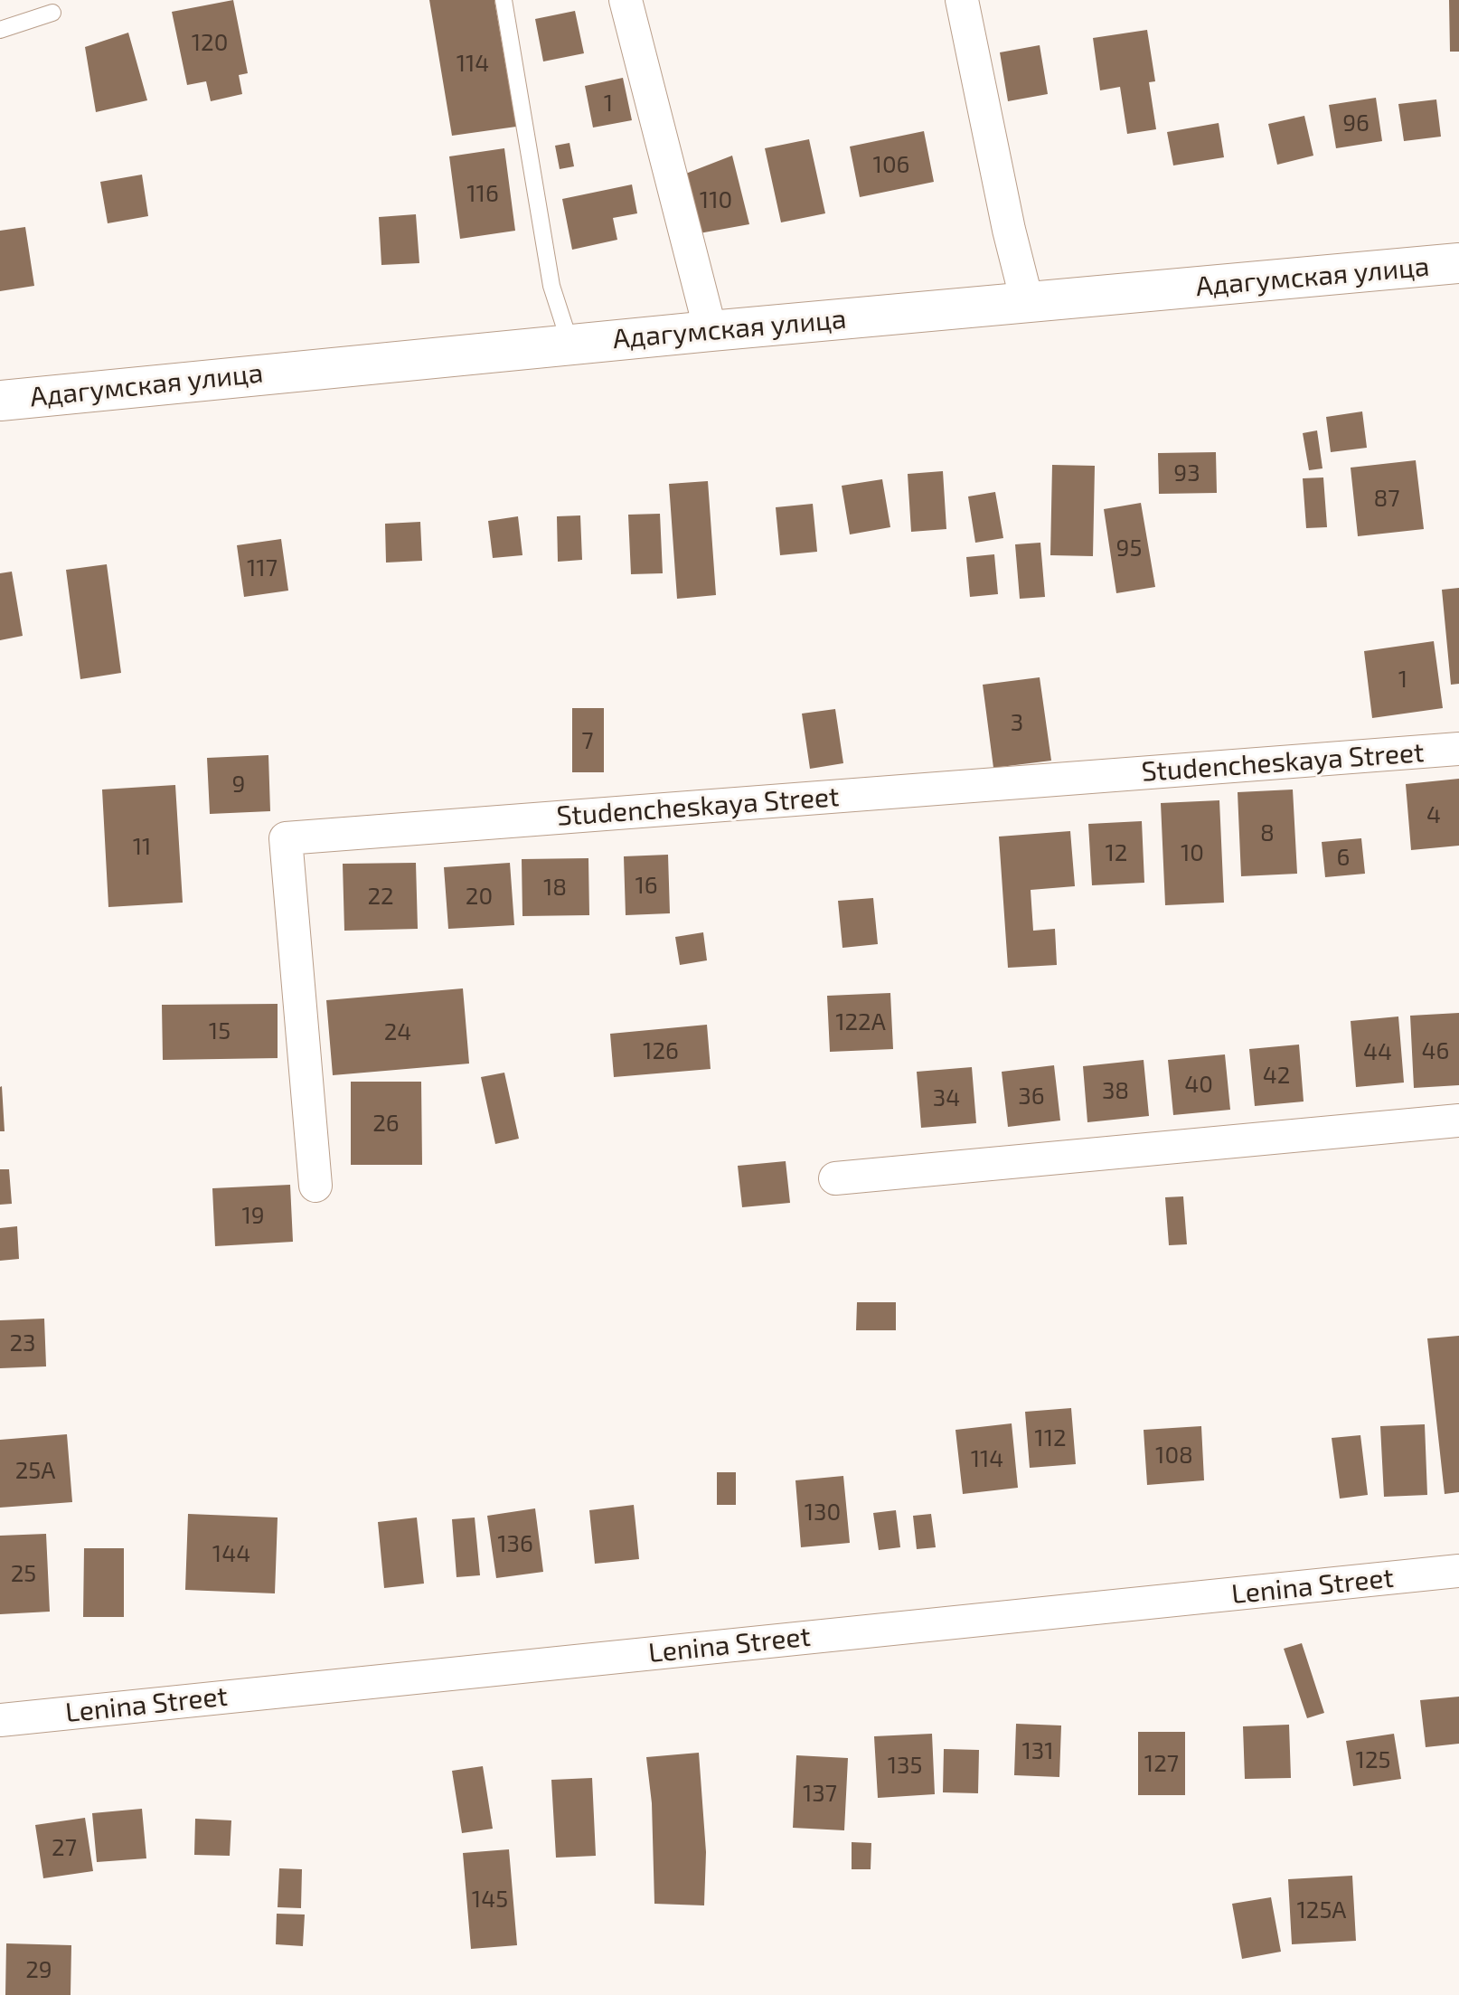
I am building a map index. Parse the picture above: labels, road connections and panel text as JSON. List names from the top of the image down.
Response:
{
  "streets": {
    "main road": ["Адагумская улица"],
    "street": ["Studencheskaya Street", "Lenina Street"]
  },
  "house_numbers": [
    "120",
    "114",
    "1",
    "96",
    "106",
    "116",
    "110",
    "93",
    "87",
    "95",
    "117",
    "1",
    "3",
    "7",
    "9",
    "4",
    "8",
    "11",
    "12",
    "10",
    "6",
    "16",
    "18",
    "22",
    "20",
    "122А",
    "15",
    "24",
    "126",
    "46",
    "44",
    "42",
    "40",
    "38",
    "36",
    "34",
    "26",
    "19",
    "23",
    "112",
    "108",
    "114",
    "25А",
    "130",
    "136",
    "144",
    "25",
    "131",
    "125",
    "127",
    "135",
    "137",
    "27",
    "145",
    "125А",
    "29"
  ]
}
